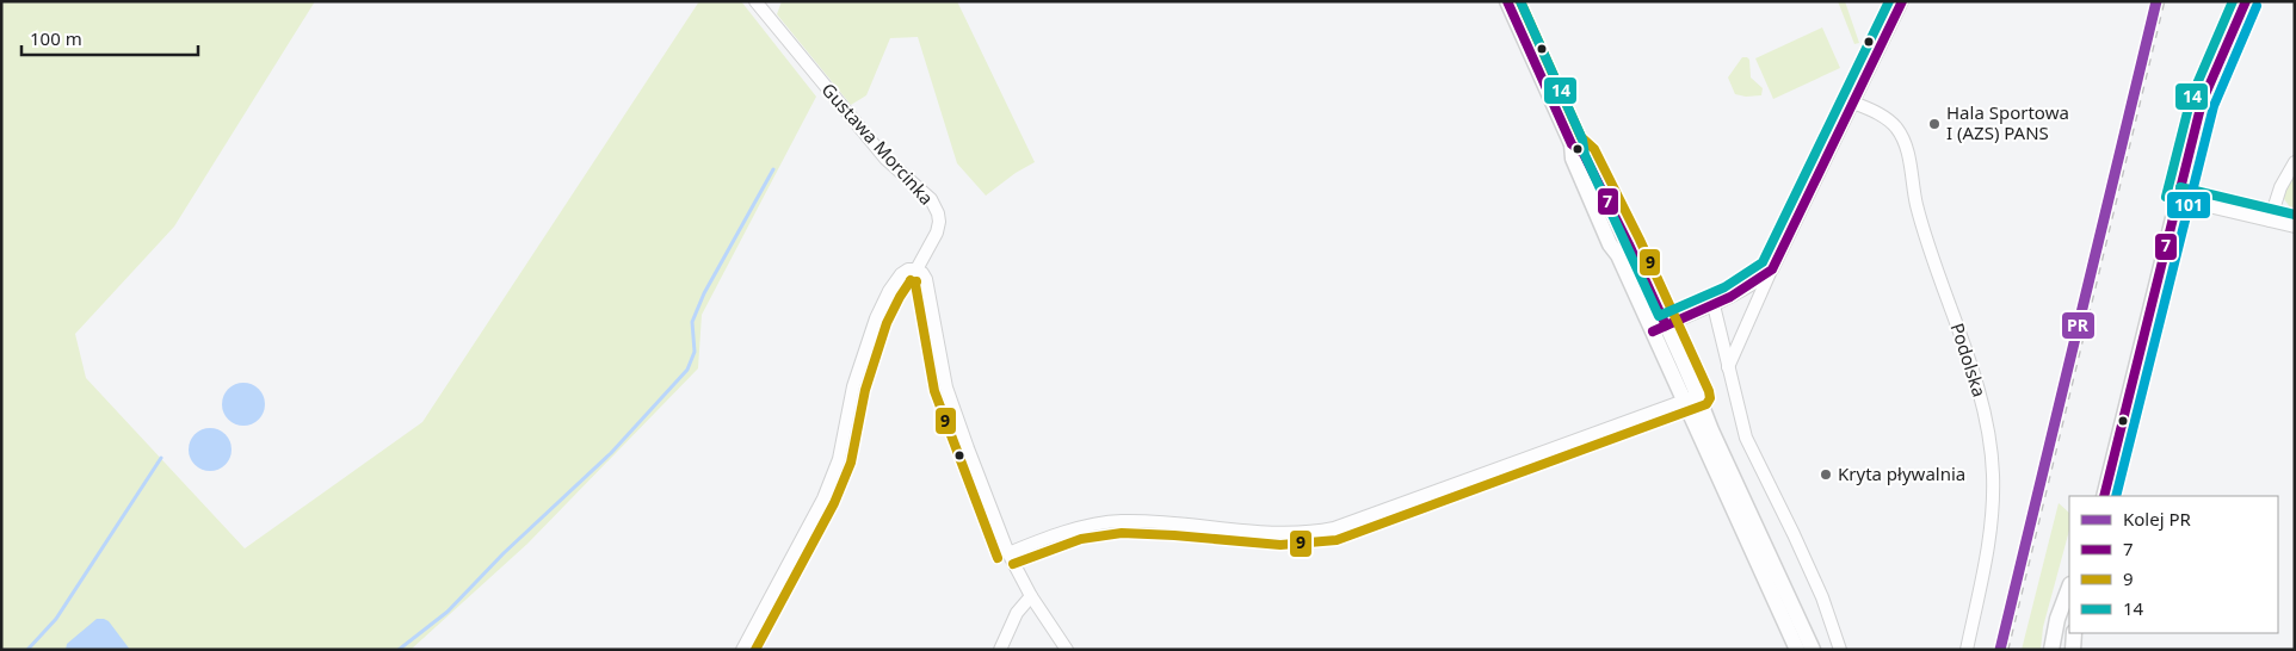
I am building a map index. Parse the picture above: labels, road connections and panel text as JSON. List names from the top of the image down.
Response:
{
  "streets": {
    "street": ["Gustawa Morcinka", "Podolska"]
  },
  "places": ["Hala Sportowa I (AZS) PANS", "Kryta pływalnia"],
  "lines": [
    "rail line PR",
    "transit line 7",
    "transit line 9",
    "transit line 14",
    "transit line 101"
  ],
  "legend": [
    "Kolej PR",
    "7",
    "9",
    "14"
  ],
  "scale_bar": "100 m"
}
